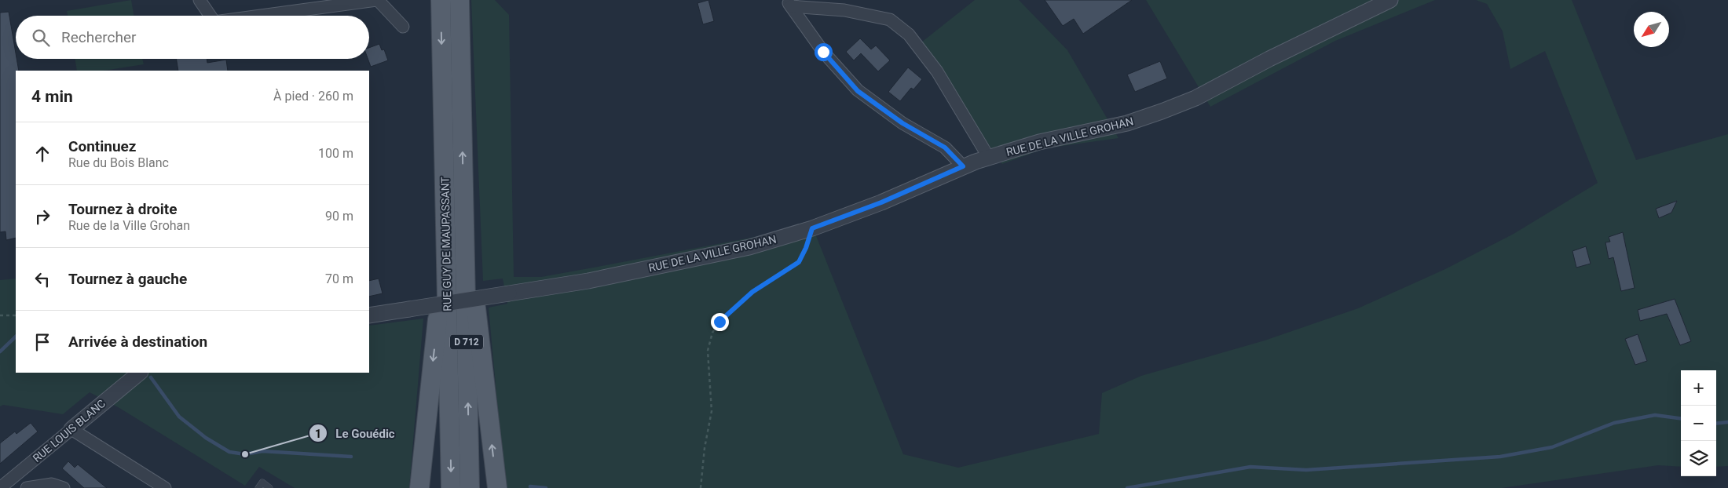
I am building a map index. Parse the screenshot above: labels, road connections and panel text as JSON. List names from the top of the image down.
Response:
{
  "streets": {
    "main road": ["RUE GUY DE MAUPASSANT", "D 712"],
    "street": ["RUE DE LA VILLE GROHAN", "RUE LOUIS BLANC"]
  },
  "places": ["Le Gouédic"],
  "north": "bottom left",
  "page": {
    "search": "Rechercher",
    "heading": ["4 min", "À pied · 260 m"],
    "list": [
      ["Continuez", "Rue du Bois Blanc", "100 m"],
      ["Tournez à droite", "Rue de la Ville Grohan", "90 m"],
      ["Tournez à gauche", "70 m"],
      "Arrivée à destination"
    ],
    "map_buttons": ["+", "−"]
  }
}
